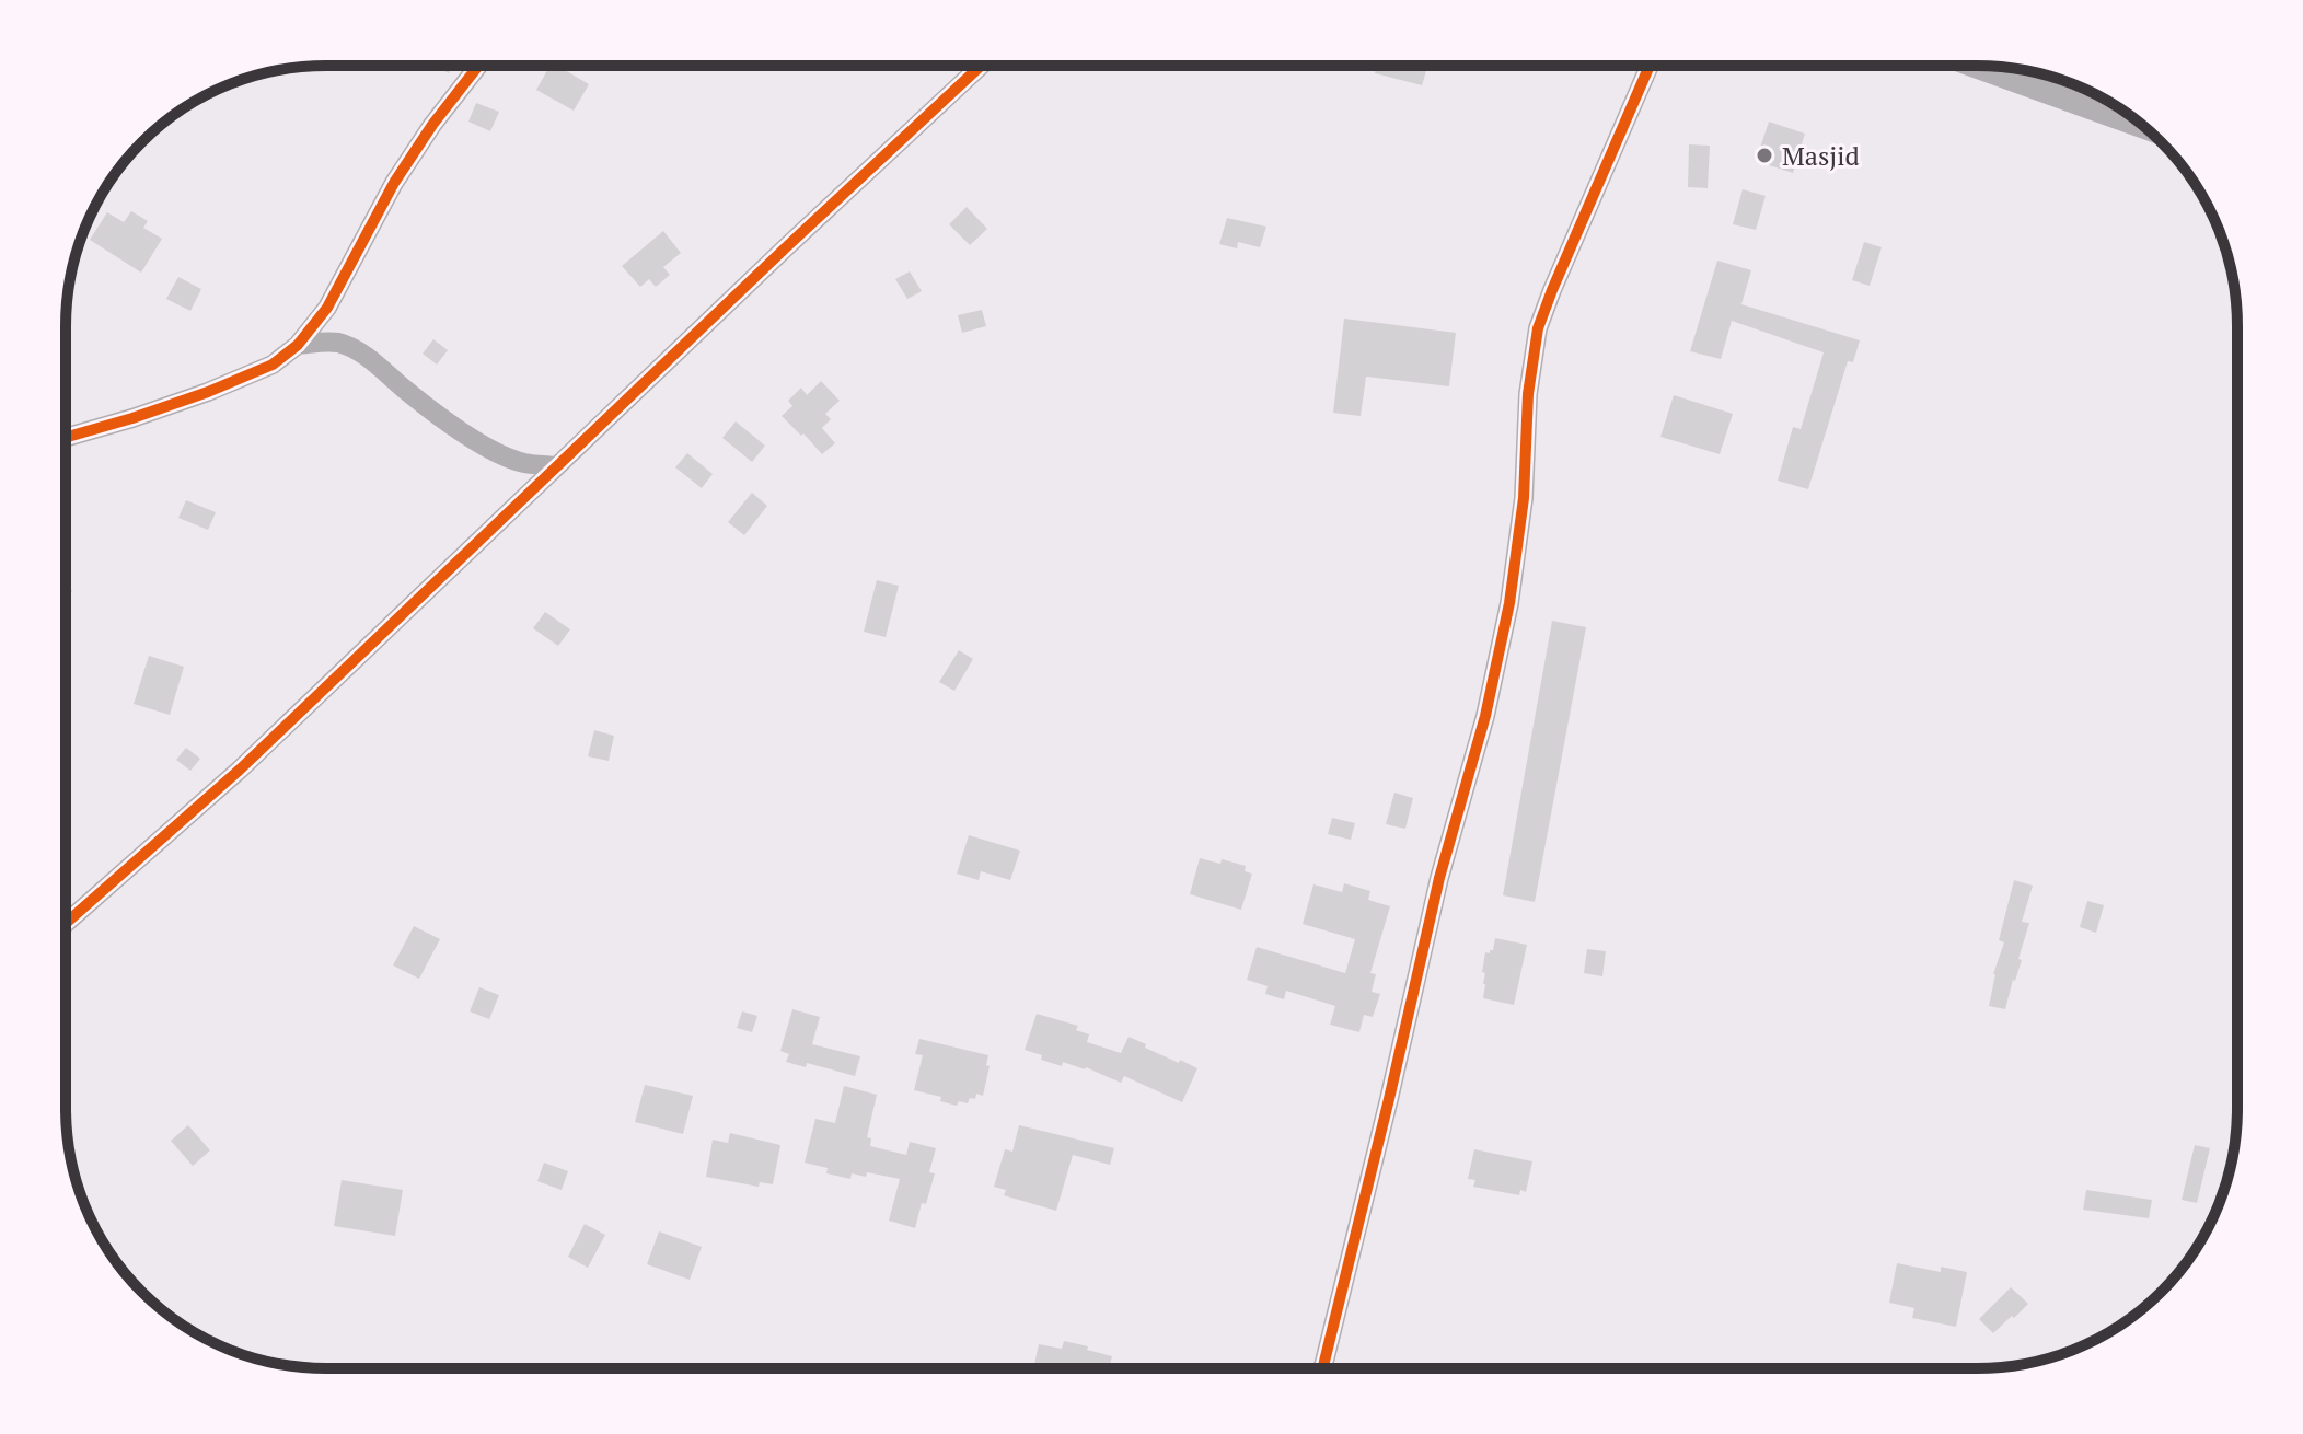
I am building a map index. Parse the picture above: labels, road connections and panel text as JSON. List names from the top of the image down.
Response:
{
  "places": ["Masjid"]
}
